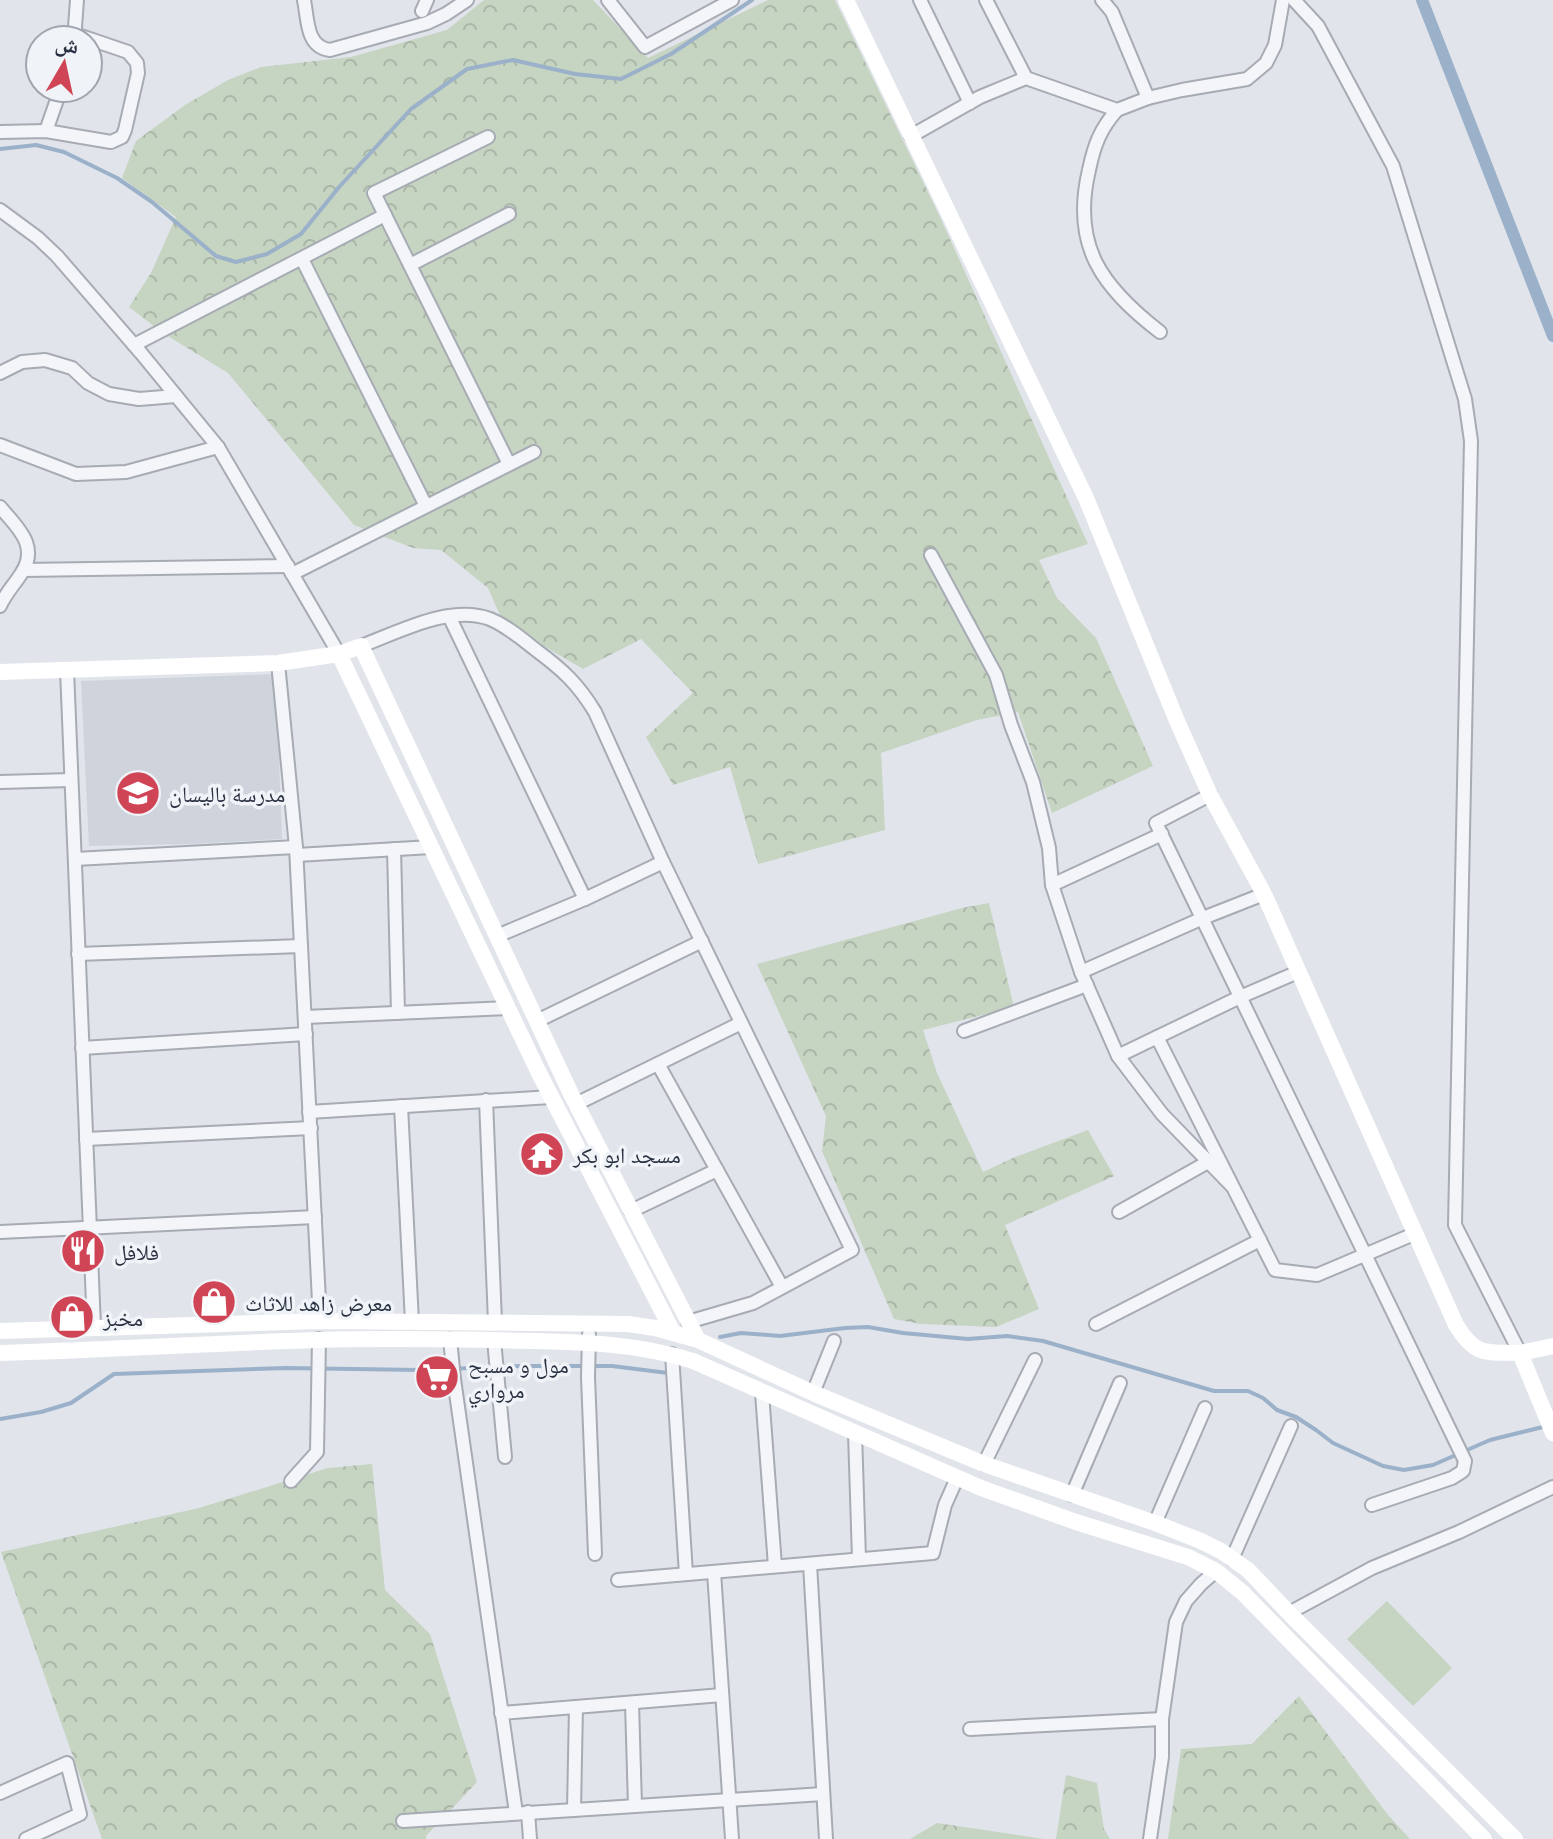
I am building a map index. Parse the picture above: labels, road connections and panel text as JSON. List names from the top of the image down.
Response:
{
  "places": {
    "school or university": ["مدرسة بالیسان"],
    "temple": ["مسجد ابو بكر"],
    "restaurant": ["فلافل"],
    "shop": ["معرض زاهد للاثاث", "مخبز"],
    "supermarket": ["مول و مسبح مرواري"]
  },
  "north": "top"
}
